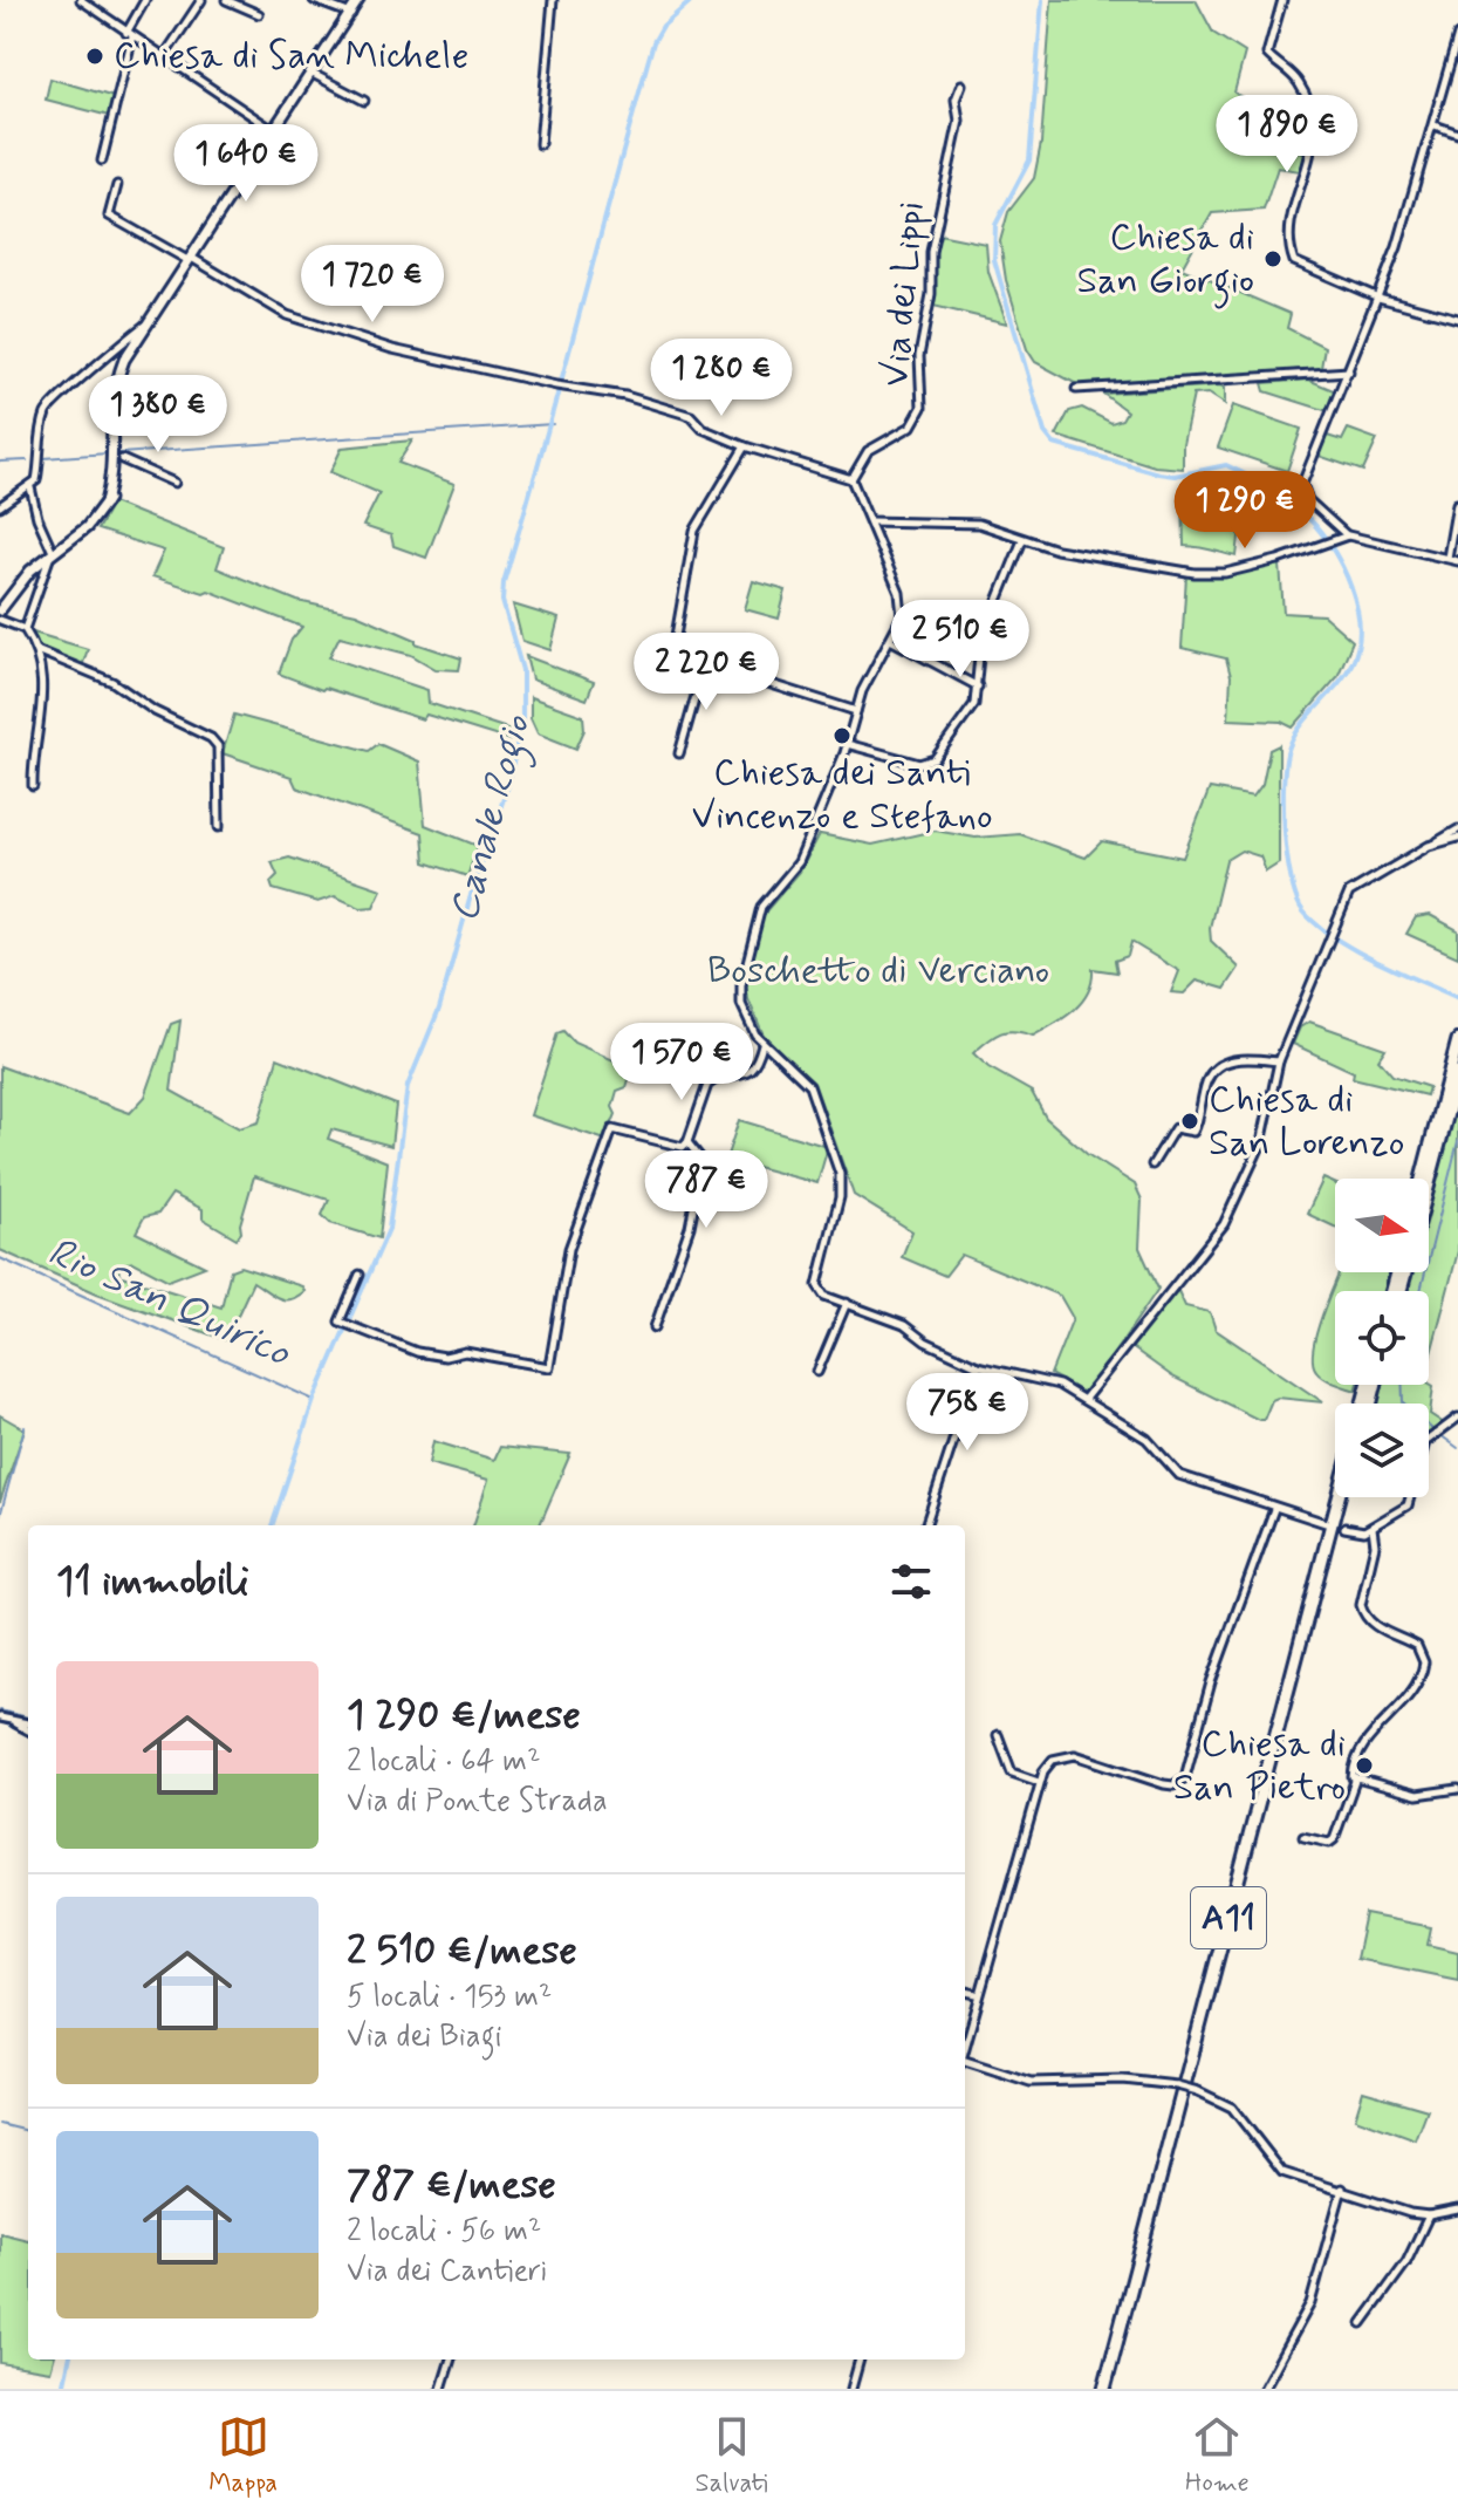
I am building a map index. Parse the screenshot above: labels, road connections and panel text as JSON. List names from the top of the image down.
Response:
{
  "streets": {
    "highway": ["A11"],
    "street": ["Via dei Lippi"]
  },
  "water": ["Canale Rogio", "Rio San Quirico"],
  "parks": ["Boschetto di Verciano"],
  "places": [
    "Chiesa di San Michele",
    "Chiesa di San Giorgio",
    "Chiesa dei Santi Vincenzo e Stefano",
    "Chiesa di San Lorenzo",
    "Chiesa di San Pietro"
  ],
  "north": "right",
  "page": {
    "price": [
      "1 890 €",
      "1 640 €",
      "1 720 €",
      "1 280 €",
      "1 380 €",
      "1 290 €",
      "2 510 €",
      "2 220 €",
      "1 570 €",
      "787 €",
      "758 €"
    ],
    "heading": "11 immobili",
    "list": [
      {
        "name": "1 290 €/mese",
        "note": "2 locali · 64 m² · Via di Ponte Strada"
      },
      {
        "name": "2 510 €/mese",
        "note": "5 locali · 153 m² · Via dei Biagi"
      },
      {
        "name": "787 €/mese",
        "note": "2 locali · 56 m² · Via dei Cantieri"
      }
    ],
    "tabs": ["Mappa", "Salvati", "Home"]
  }
}
